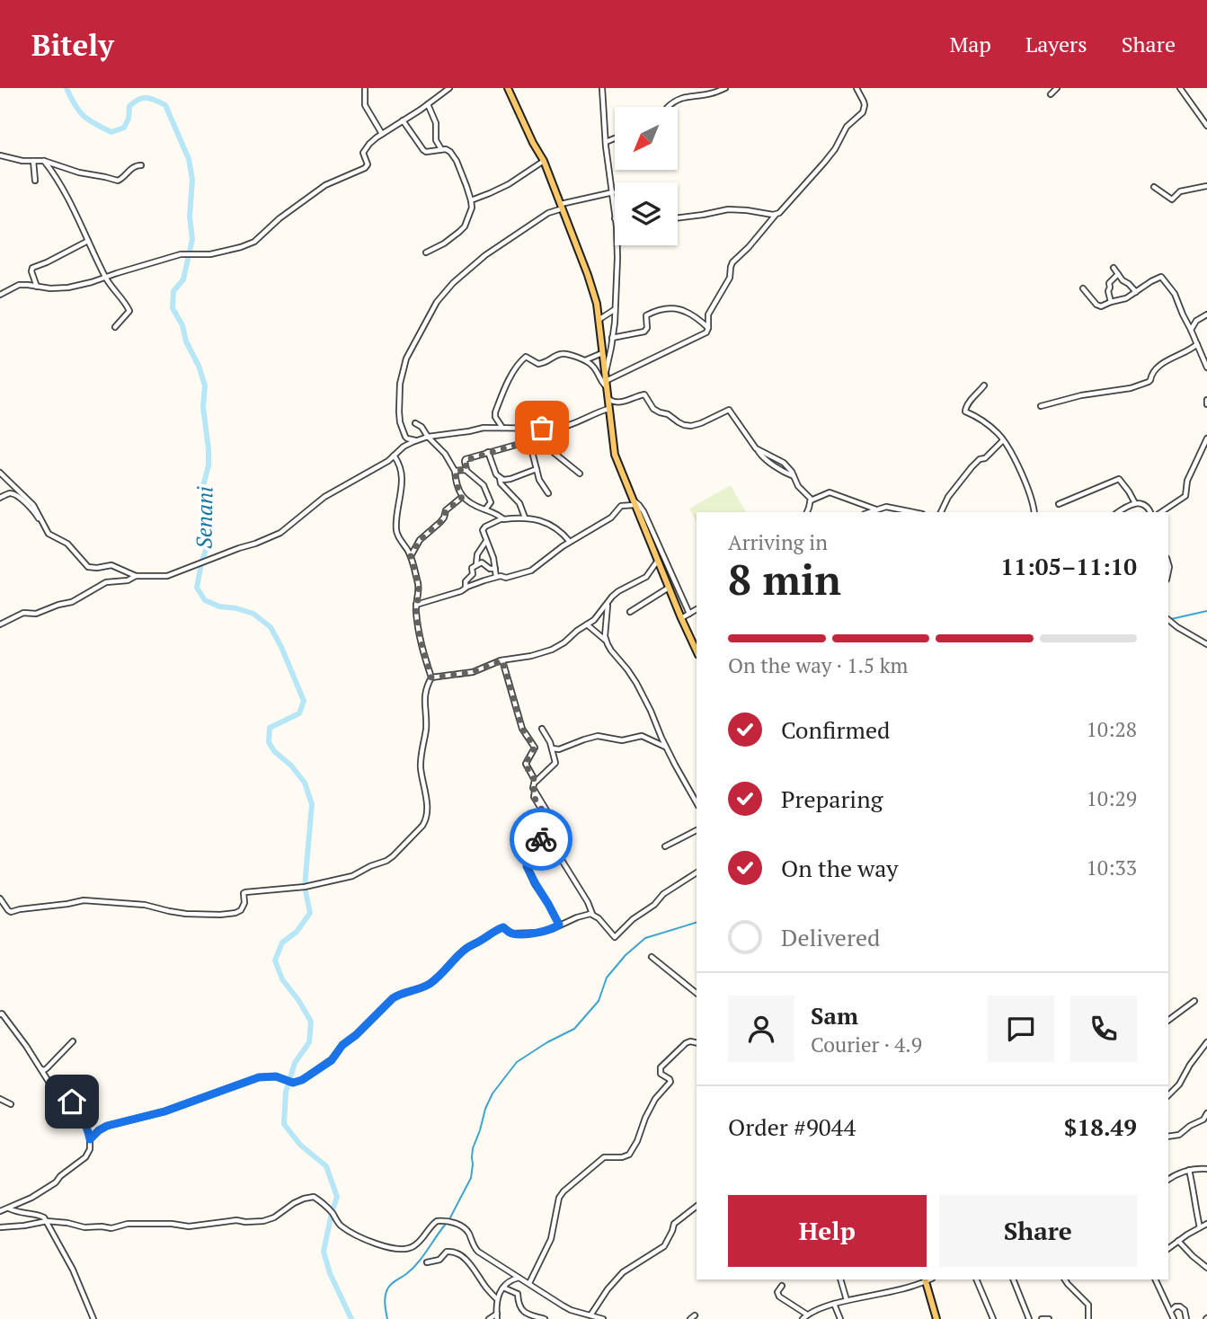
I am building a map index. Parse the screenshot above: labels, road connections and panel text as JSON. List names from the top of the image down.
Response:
{
  "water": ["Senani"],
  "north": "bottom left",
  "page": {
    "header": "Bitely",
    "nav": ["Map", "Layers", "Share"],
    "heading": ["8 min", "Arriving in", "11:05–11:10"],
    "panel": [
      "Sam",
      "Courier · 4.9",
      "Order #9044",
      "$18.49"
    ],
    "bar": "On the way · 1.5 km",
    "list": [
      ["Confirmed", "10:28"],
      ["Preparing", "10:29"],
      ["On the way", "10:33"],
      "Delivered"
    ],
    "buttons": ["Help", "Share"]
  }
}
